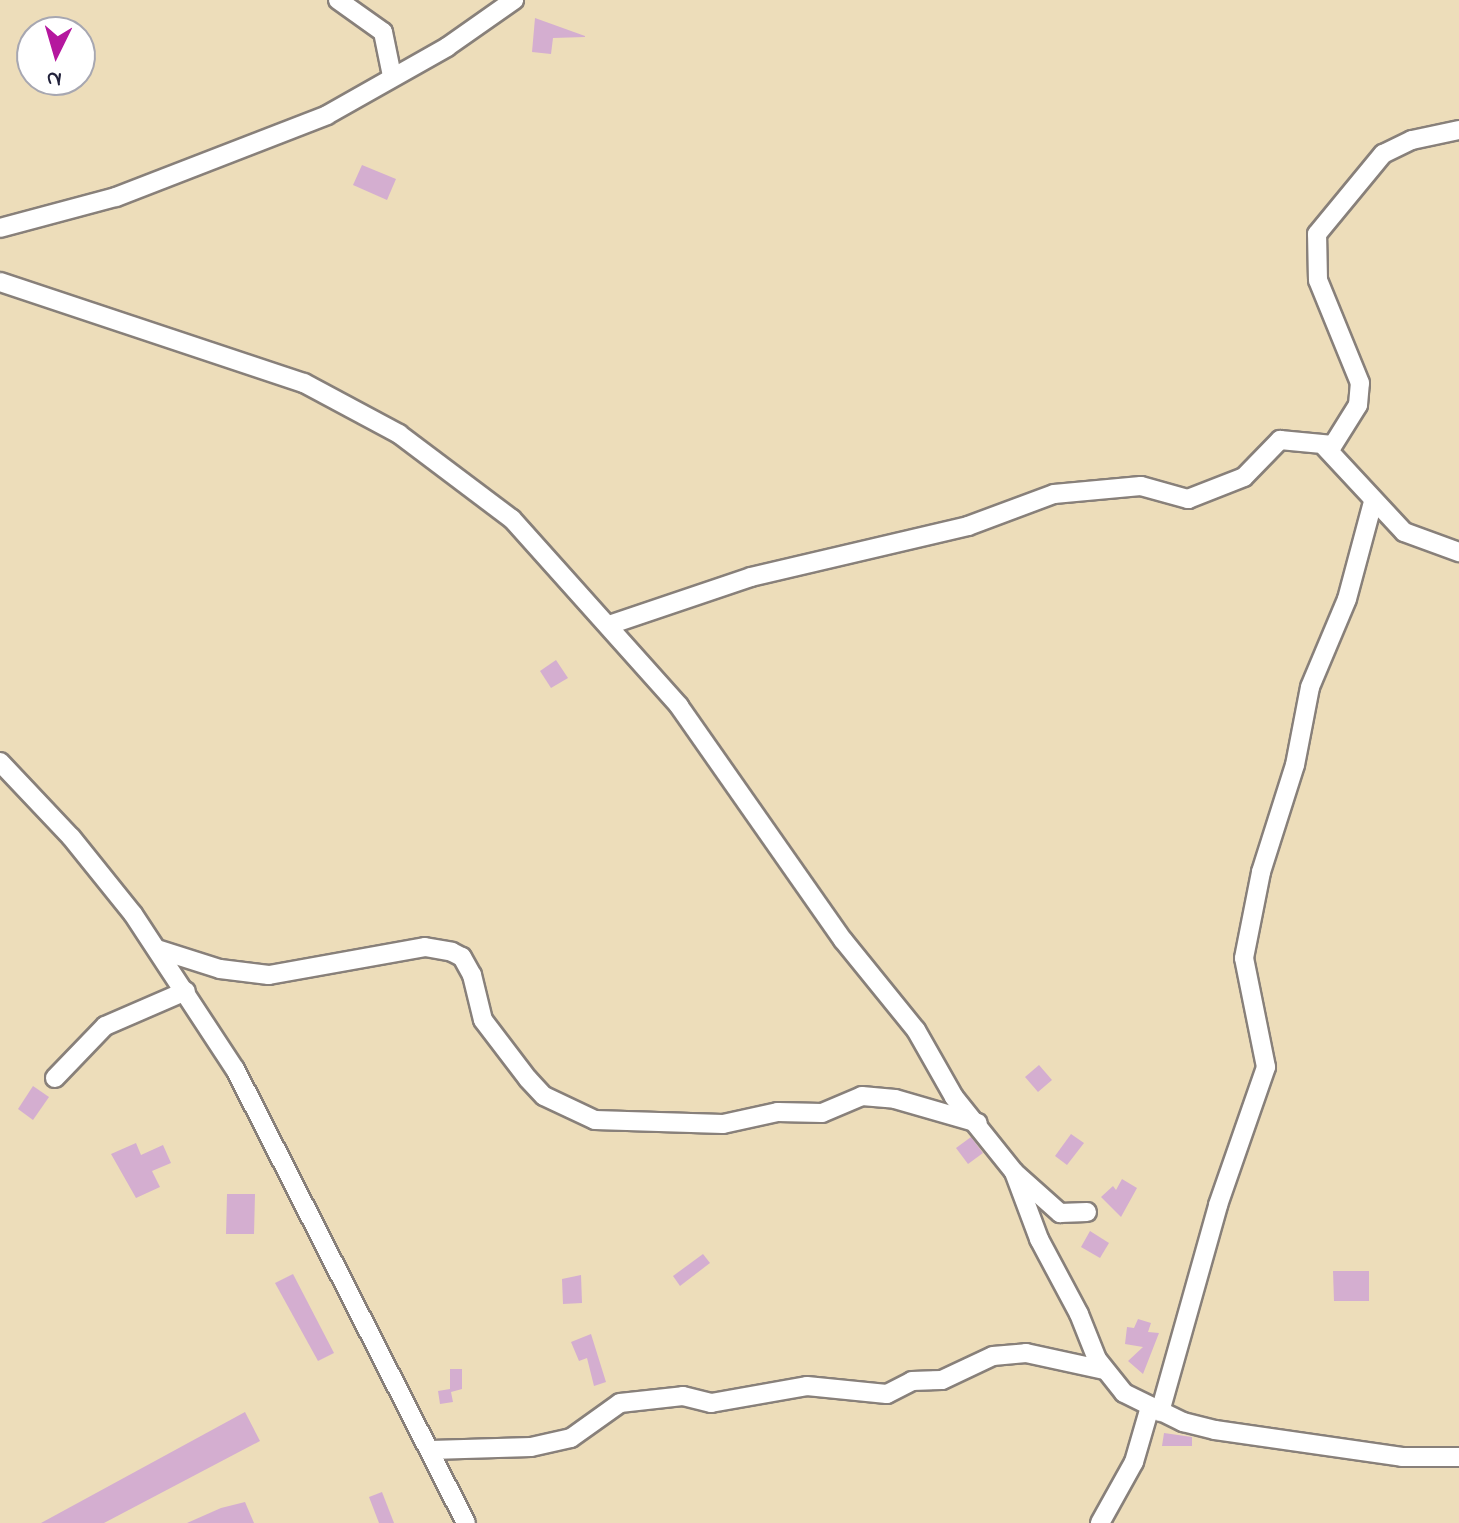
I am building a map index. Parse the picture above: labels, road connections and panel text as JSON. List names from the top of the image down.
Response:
{
  "north": "bottom"
}
